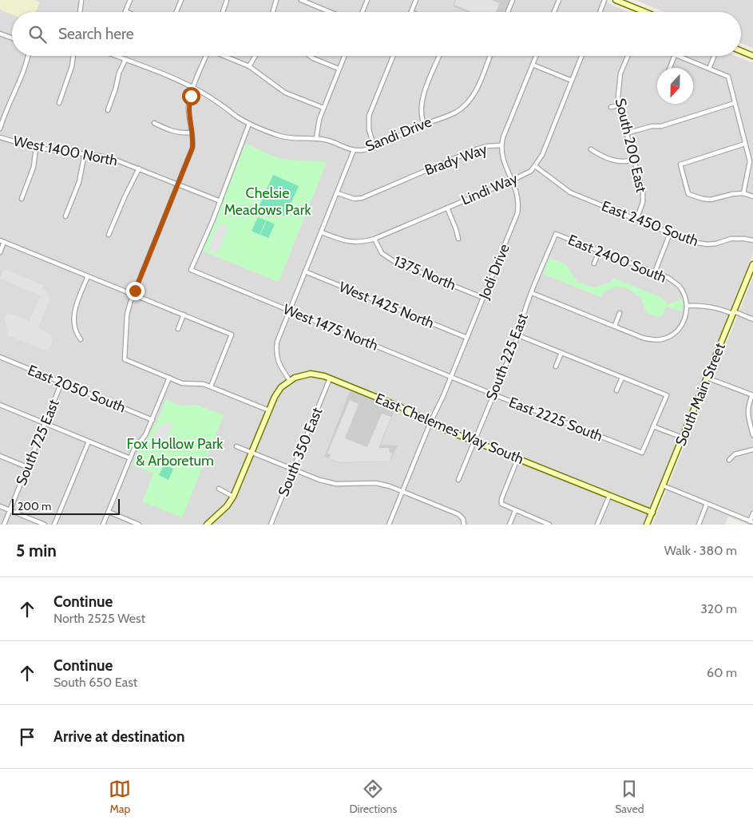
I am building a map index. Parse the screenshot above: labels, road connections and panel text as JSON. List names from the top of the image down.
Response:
{
  "streets": {
    "street": [
      "Sandi Drive",
      "South 200 East",
      "West 1400 North",
      "Brady Way",
      "Lindi Way",
      "East 2450 South",
      "East 2400 South",
      "Jodi Drive",
      "1375 North",
      "West 1425 North",
      "West 1475 North",
      "South 225 East",
      "East 2050 South",
      "South Main Street",
      "East 2225 South",
      "East Chelemes Way South",
      "South 725 East",
      "South 350 East"
    ]
  },
  "crossings": [
    ["Sandi Drive", "Brady Way"],
    ["Sandi Drive", "Lindi Way"],
    ["Sandi Drive", "West 1425 North"],
    ["Sandi Drive", "West 1475 North"],
    ["Sandi Drive", "East Chelemes Way South"],
    ["South 200 East", "East 2450 South"],
    ["West 1400 North", "West 1475 North"],
    ["Brady Way", "Jodi Drive"],
    ["Lindi Way", "East 2450 South"],
    ["Lindi Way", "Jodi Drive"],
    ["Lindi Way", "1375 North"],
    ["East 2400 South", "South 225 East"],
    ["Jodi Drive", "1375 North"],
    ["Jodi Drive", "West 1425 North"],
    ["Jodi Drive", "West 1475 North"],
    ["Jodi Drive", "East Chelemes Way South"],
    ["West 1475 North", "East 2225 South"],
    ["South 225 East", "East 2225 South"],
    ["South 225 East", "East Chelemes Way South"],
    ["East 2050 South", "South 725 East"],
    ["South Main Street", "East Chelemes Way South"],
    ["East Chelemes Way South", "South 350 East"]
  ],
  "parks": ["Chelsie Meadows Park", "Fox Hollow Park & Arboretum"],
  "scale_bar": "200 m",
  "north": "bottom",
  "page": {
    "search": "Search here",
    "scale": "200 m",
    "heading": ["5 min", "Walk · 380 m"],
    "list": [
      ["Continue", "North 2525 West", "320 m"],
      ["Continue", "South 650 East", "60 m"],
      "Arrive at destination"
    ],
    "nav": ["Map", "Directions", "Saved"]
  }
}
